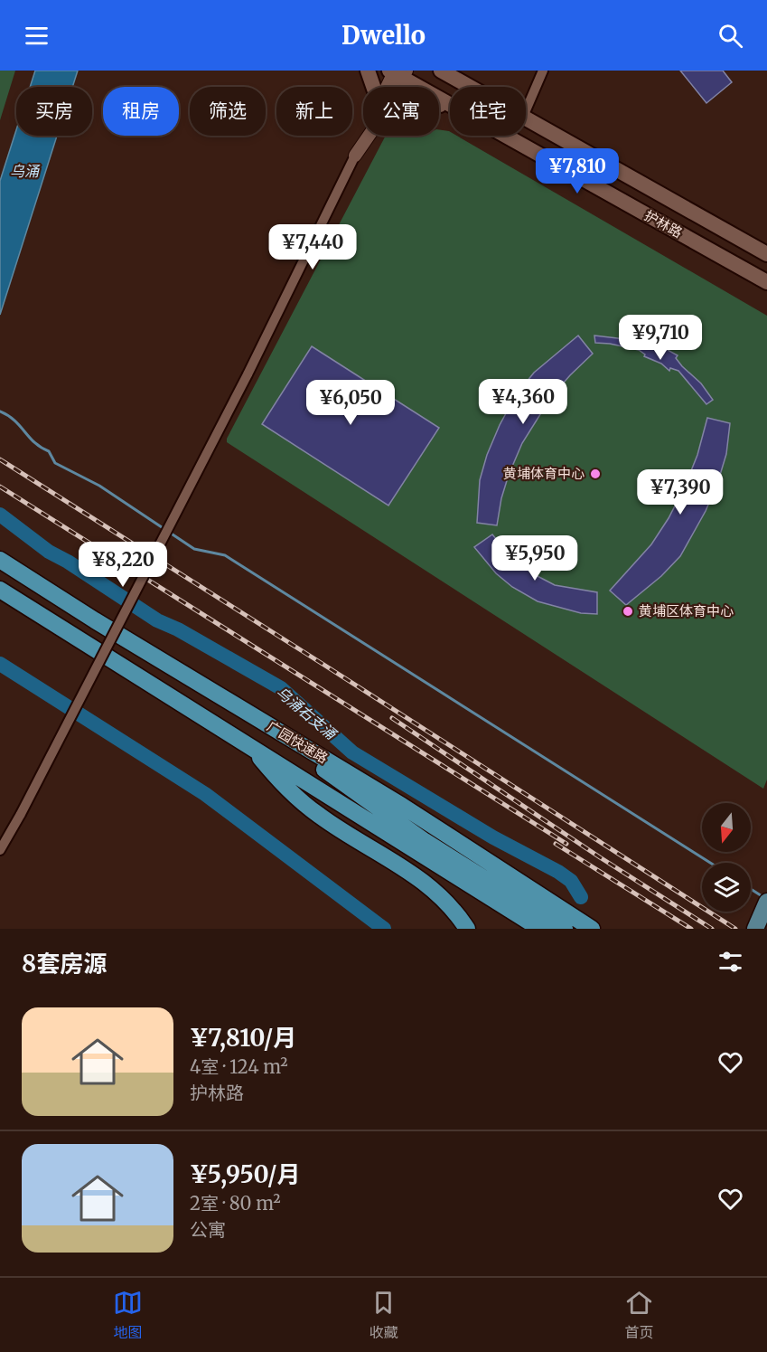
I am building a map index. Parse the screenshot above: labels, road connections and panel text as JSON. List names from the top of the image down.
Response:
{
  "streets": {
    "highway": ["广园快速路"],
    "main road": ["护林路"]
  },
  "water": ["乌涌", "乌涌右支涌"],
  "places": ["黄埔体育中心", "黄埔区体育中心"],
  "north": "bottom",
  "page": {
    "header": "Dwello",
    "chip": [
      "买房",
      "租房",
      "筛选",
      "新上",
      "公寓",
      "住宅"
    ],
    "price": [
      "¥7,810",
      "¥7,440",
      "¥9,710",
      "¥4,360",
      "¥6,050",
      "¥7,390",
      "¥5,950",
      "¥8,220"
    ],
    "heading": "8套房源",
    "list": [
      {
        "name": "¥7,810/月",
        "note": "4室 · 124 m² · 护林路"
      },
      {
        "name": "¥5,950/月",
        "note": "2室 · 80 m² · 公寓"
      }
    ],
    "tabs": ["地图", "收藏", "首页"]
  }
}
